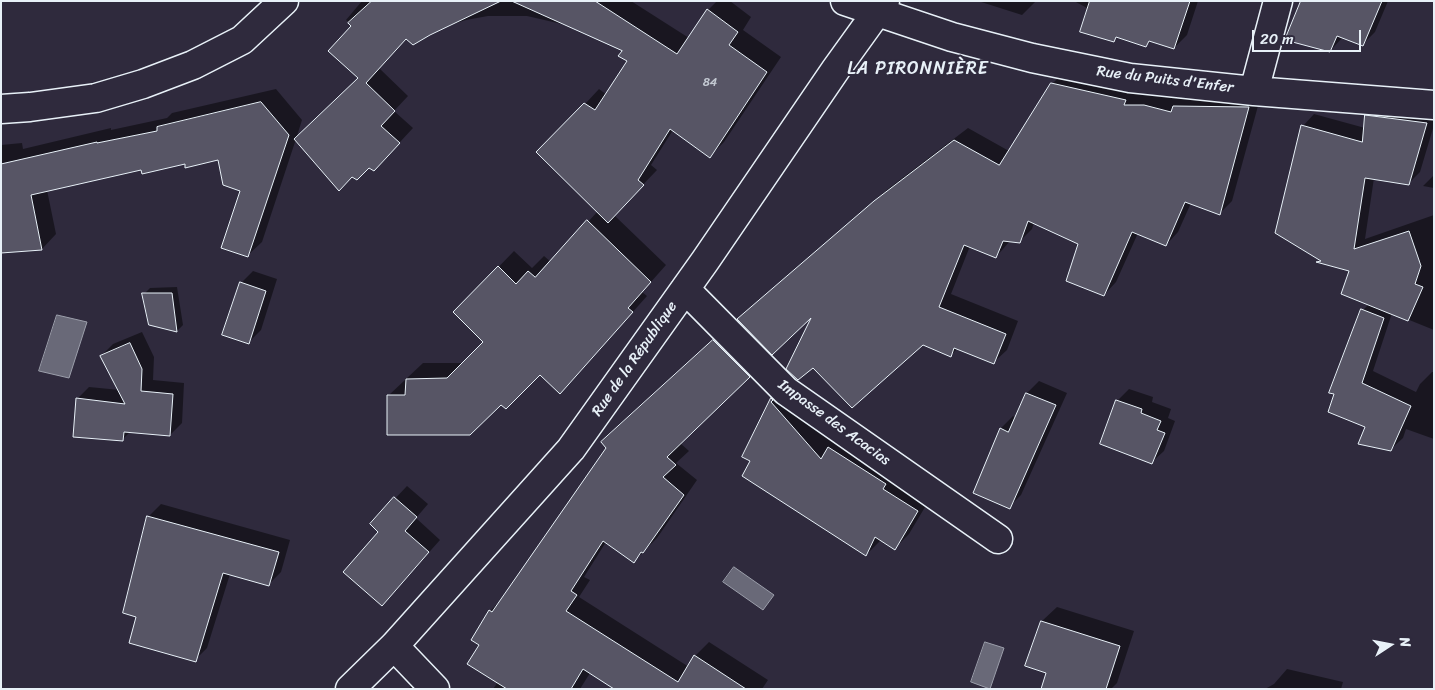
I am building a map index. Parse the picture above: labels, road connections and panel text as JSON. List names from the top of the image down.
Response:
{
  "streets": {
    "street": ["Rue du Puits d'Enfer", "Rue de la République", "Impasse des Acacias"]
  },
  "crossings": [
    ["Rue du Puits d'Enfer", "Rue de la République"],
    ["Rue de la République", "Impasse des Acacias"]
  ],
  "districts": ["LA PIRONNIÈRE"],
  "house_numbers": ["84"],
  "scale_bar": "20 m",
  "north": "right"
}
